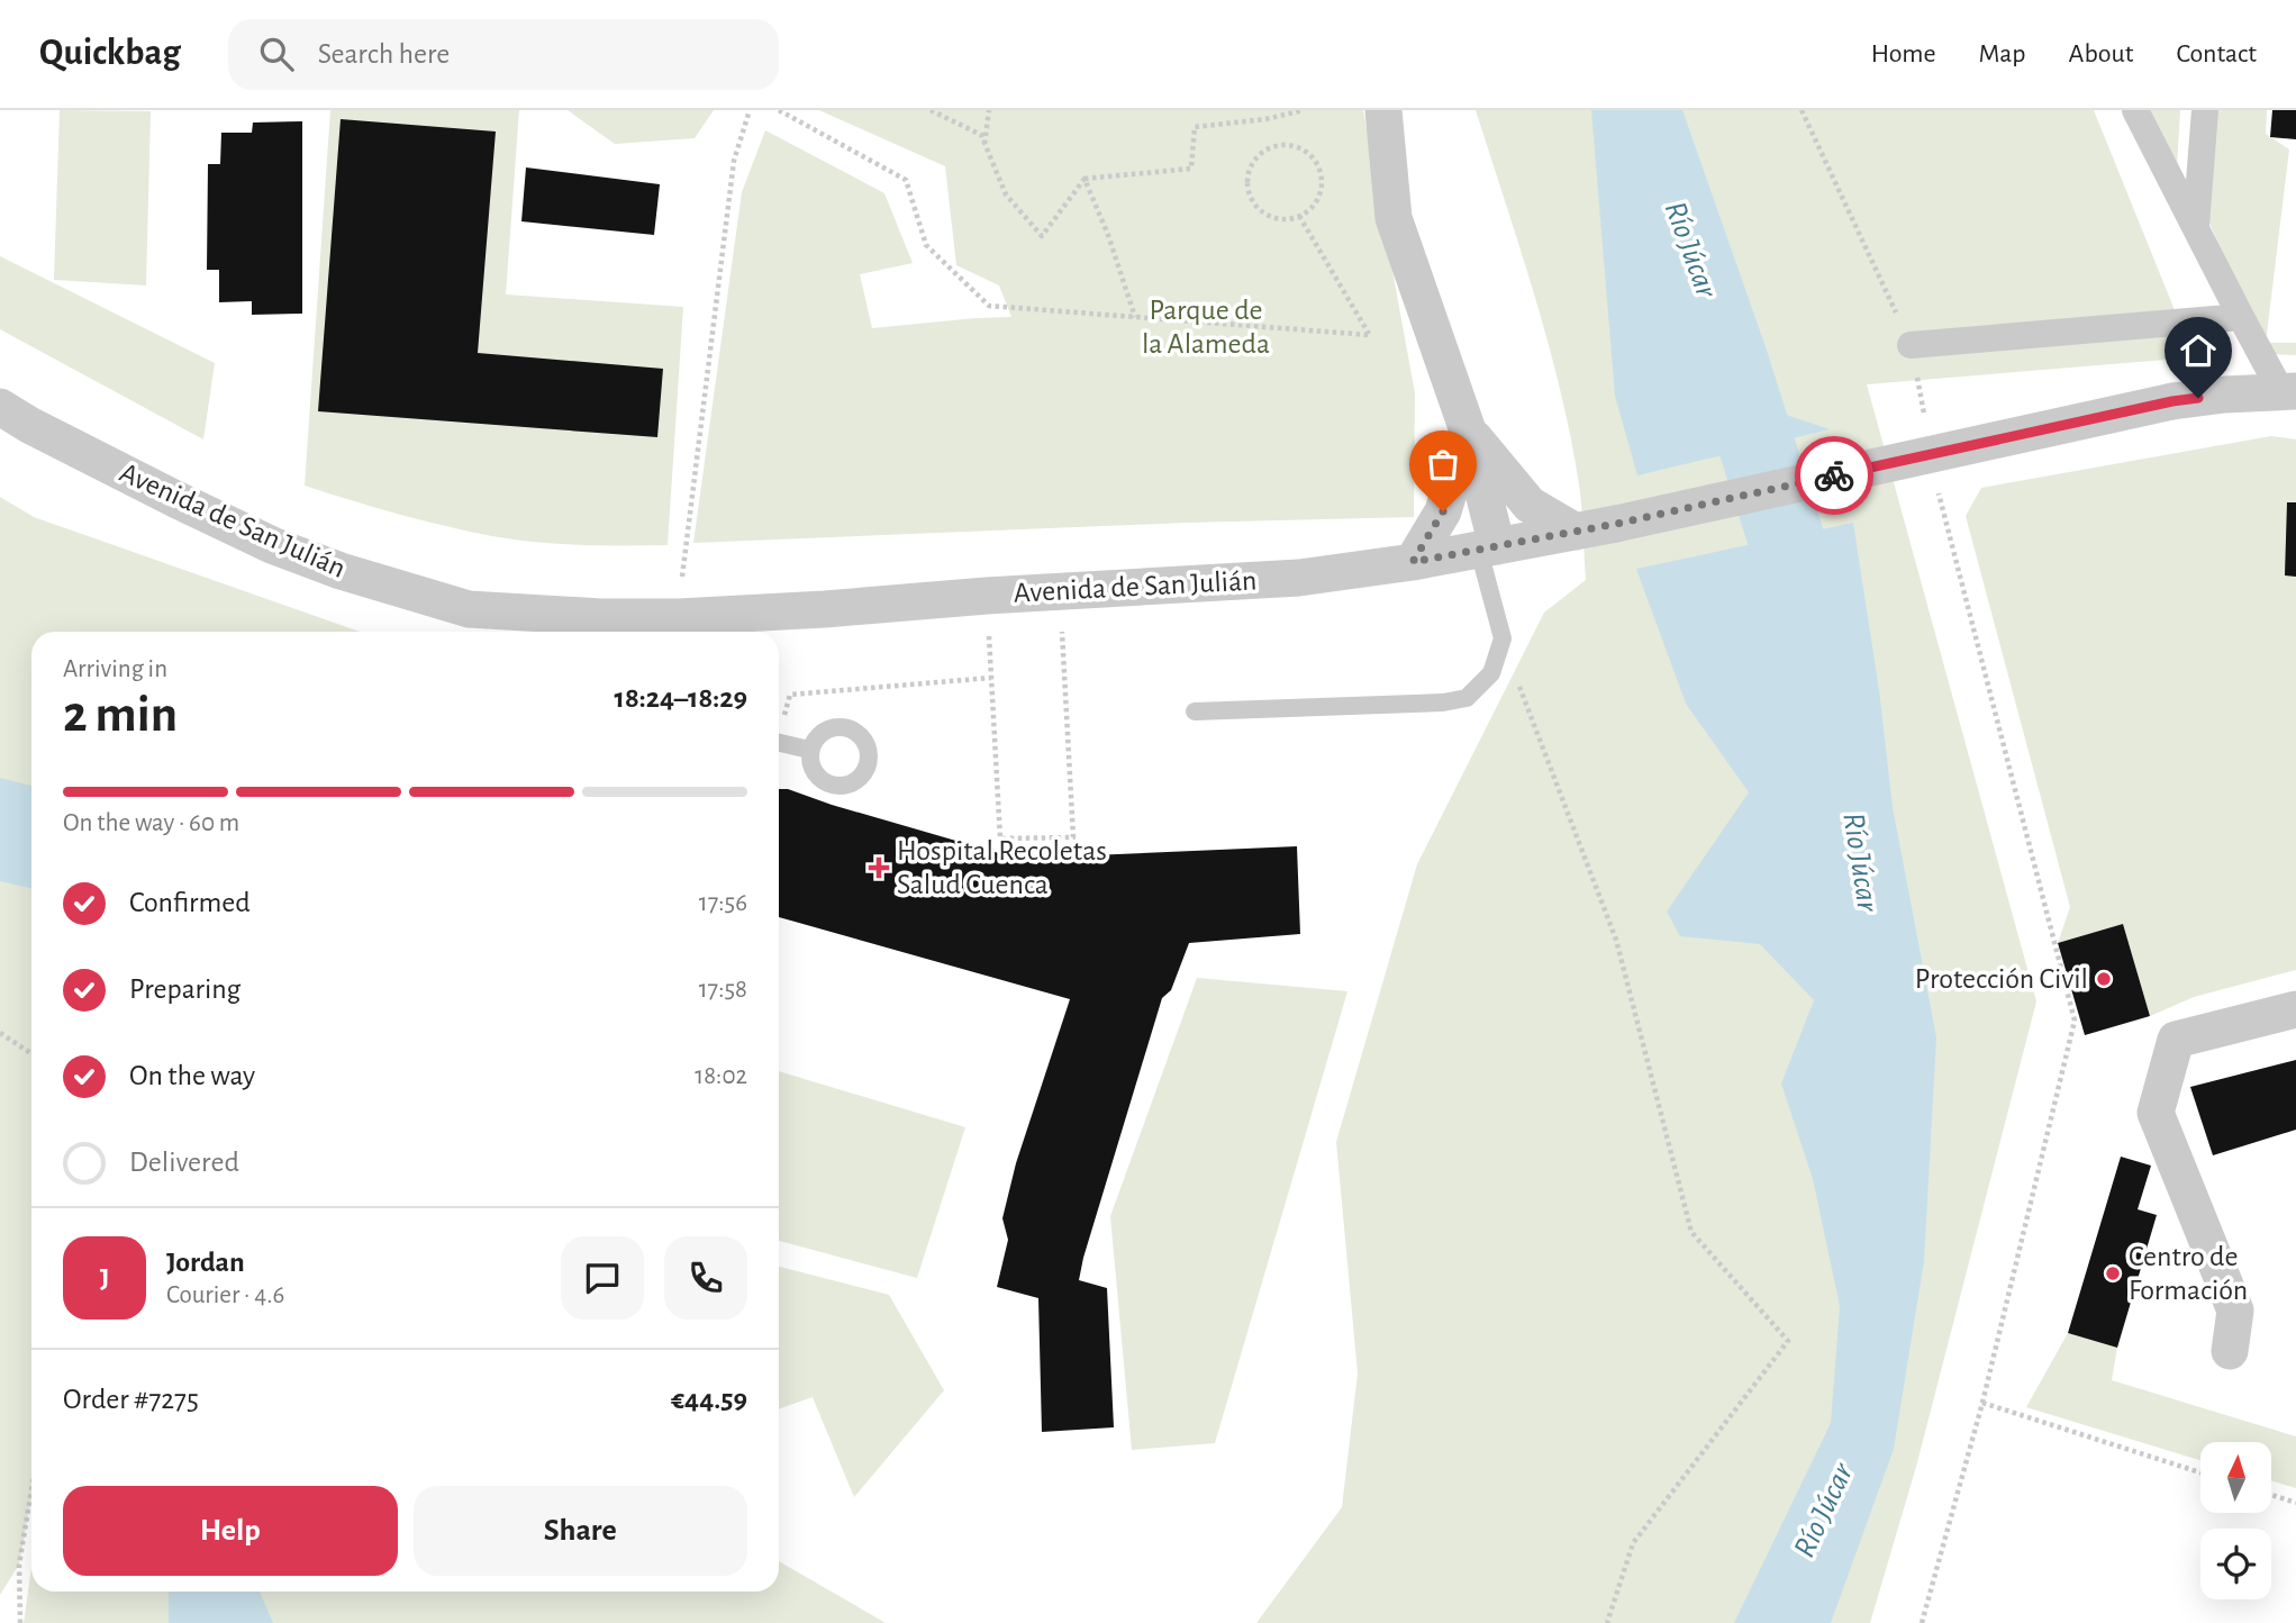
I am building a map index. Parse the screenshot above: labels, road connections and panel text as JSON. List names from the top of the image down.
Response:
{
  "streets": {
    "street": ["Avenida de San Julián"]
  },
  "water": ["Río Júcar"],
  "parks": ["Parque de la Alameda"],
  "places": {
    "health": ["Hospital Recoletas Salud Cuenca"],
    "other": ["Protección Civil", "Centro de Formación"]
  },
  "north": "top",
  "page": {
    "header": "Quickbag",
    "search": "Search here",
    "nav": [
      "Home",
      "Map",
      "About",
      "Contact"
    ],
    "heading": ["2 min", "Arriving in", "18:24–18:29"],
    "panel": [
      "Jordan",
      "Courier · 4.6",
      "Order #7275",
      "€44.59"
    ],
    "bar": "On the way · 60 m",
    "list": [
      ["Confirmed", "17:56"],
      ["Preparing", "17:58"],
      ["On the way", "18:02"],
      "Delivered"
    ],
    "round": "J",
    "buttons": ["Help", "Share"]
  }
}
